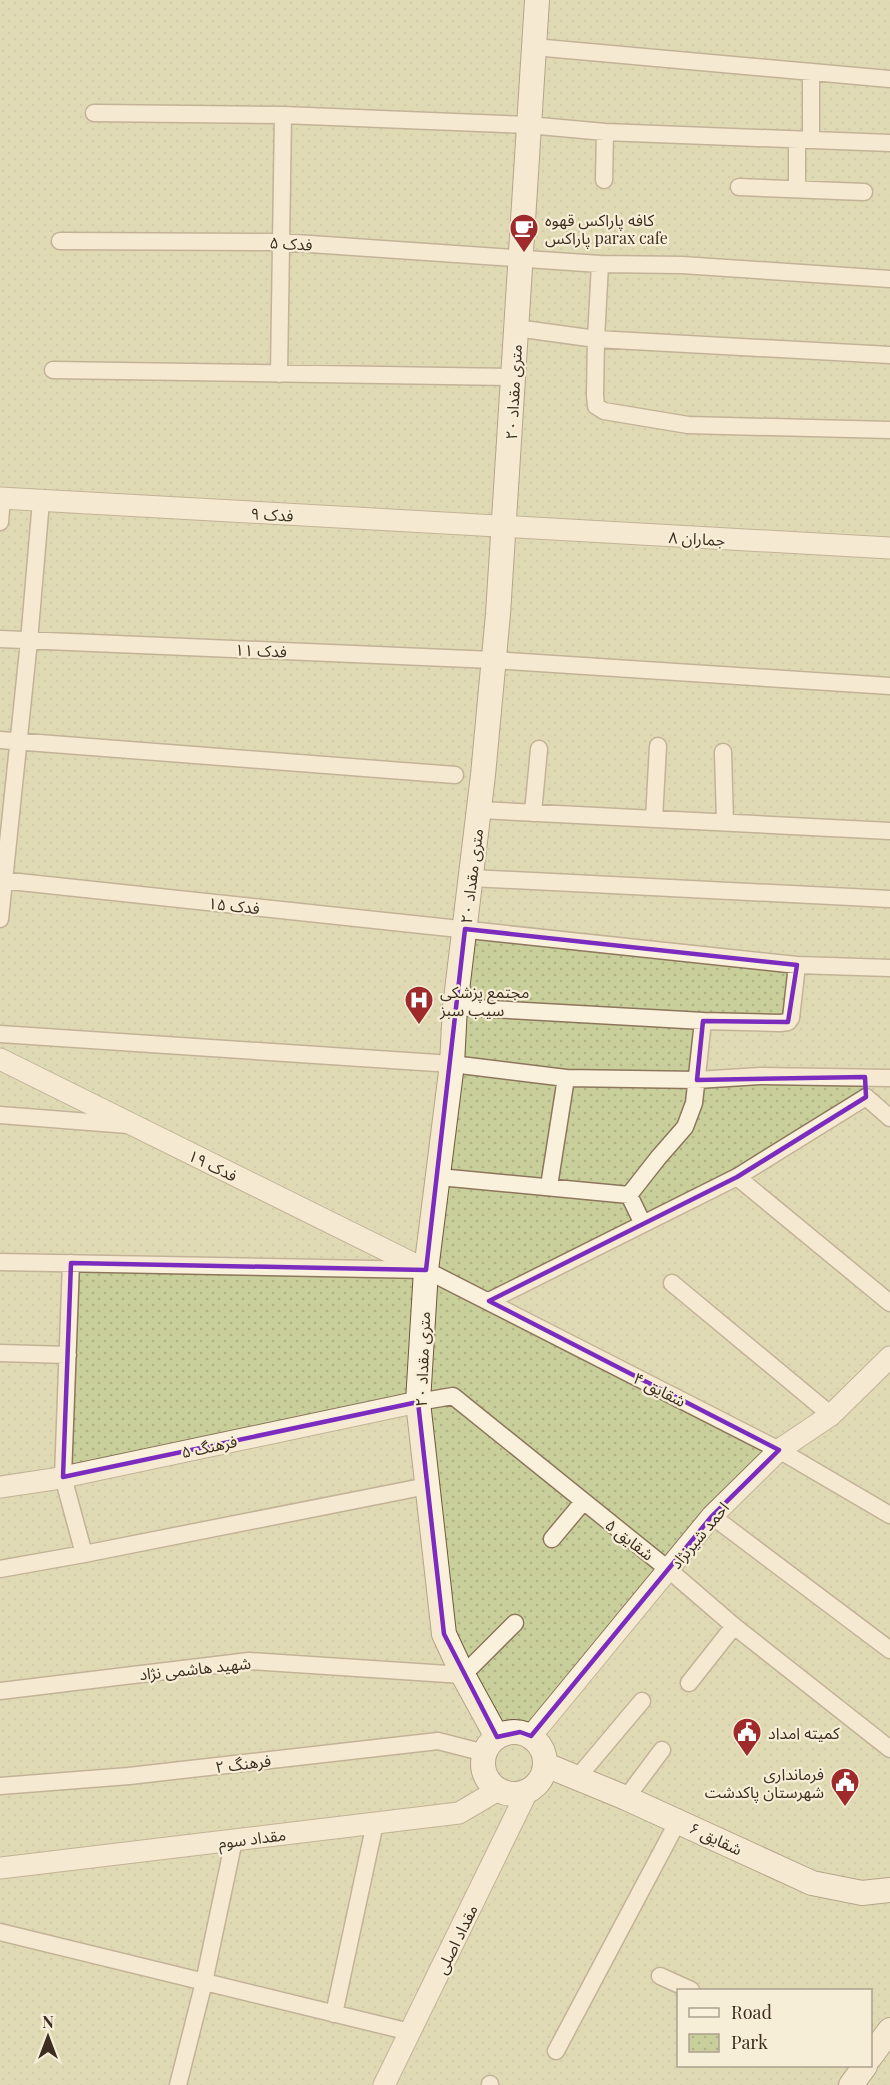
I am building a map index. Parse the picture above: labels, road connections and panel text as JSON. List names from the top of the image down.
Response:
{
  "streets": {
    "main road": ["۲۰ متری مقداد", "شقایق ۶"],
    "street": [
      "فدک ۵",
      "فدک ۹",
      "جماران ۸",
      "فدک ۱۱",
      "فدک ۱۵",
      "فدک ۱۹",
      "شقایق ۴",
      "فرهنگ ۵",
      "احمد شیرنژاد",
      "شقایق ۵",
      "شهید هاشمی نژاد",
      "فرهنگ ۲",
      "مقداد سوم",
      "مقداد اصلی"
    ]
  },
  "crossings": [
    ["فدک ۵", "۲۰ متری مقداد"],
    ["۲۰ متری مقداد", "فدک ۹"],
    ["۲۰ متری مقداد", "جماران ۸"],
    ["۲۰ متری مقداد", "فدک ۱۱"],
    ["۲۰ متری مقداد", "فدک ۱۵"],
    ["۲۰ متری مقداد", "فدک ۱۹"],
    ["۲۰ متری مقداد", "شقایق ۴"],
    ["۲۰ متری مقداد", "فرهنگ ۵"],
    ["۲۰ متری مقداد", "احمد شیرنژاد"],
    ["۲۰ متری مقداد", "شقایق ۵"],
    ["۲۰ متری مقداد", "شهید هاشمی نژاد"],
    ["۲۰ متری مقداد", "فرهنگ ۲"],
    ["۲۰ متری مقداد", "مقداد سوم"],
    ["۲۰ متری مقداد", "شقایق ۶"],
    ["۲۰ متری مقداد", "مقداد اصلی"],
    ["فدک ۹", "جماران ۸"],
    ["فدک ۱۹", "شقایق ۴"],
    ["شقایق ۴", "احمد شیرنژاد"],
    ["فرهنگ ۵", "شقایق ۵"],
    ["احمد شیرنژاد", "شقایق ۵"],
    ["احمد شیرنژاد", "فرهنگ ۲"],
    ["احمد شیرنژاد", "مقداد سوم"],
    ["احمد شیرنژاد", "شقایق ۶"],
    ["احمد شیرنژاد", "مقداد اصلی"],
    ["فرهنگ ۲", "مقداد سوم"],
    ["فرهنگ ۲", "شقایق ۶"],
    ["فرهنگ ۲", "مقداد اصلی"],
    ["مقداد سوم", "شقایق ۶"],
    ["مقداد سوم", "مقداد اصلی"],
    ["شقایق ۶", "مقداد اصلی"]
  ],
  "places": {
    "cafe": ["کافه پاراکس قهوه پاراکس parax cafe"],
    "hospital": ["مجتمع پزشکی سیب سبز"],
    "public building": ["کمیته امداد", "فرمانداری شهرستان پاکدشت"]
  },
  "legend": ["Road", "Park"],
  "north": "top"
}
